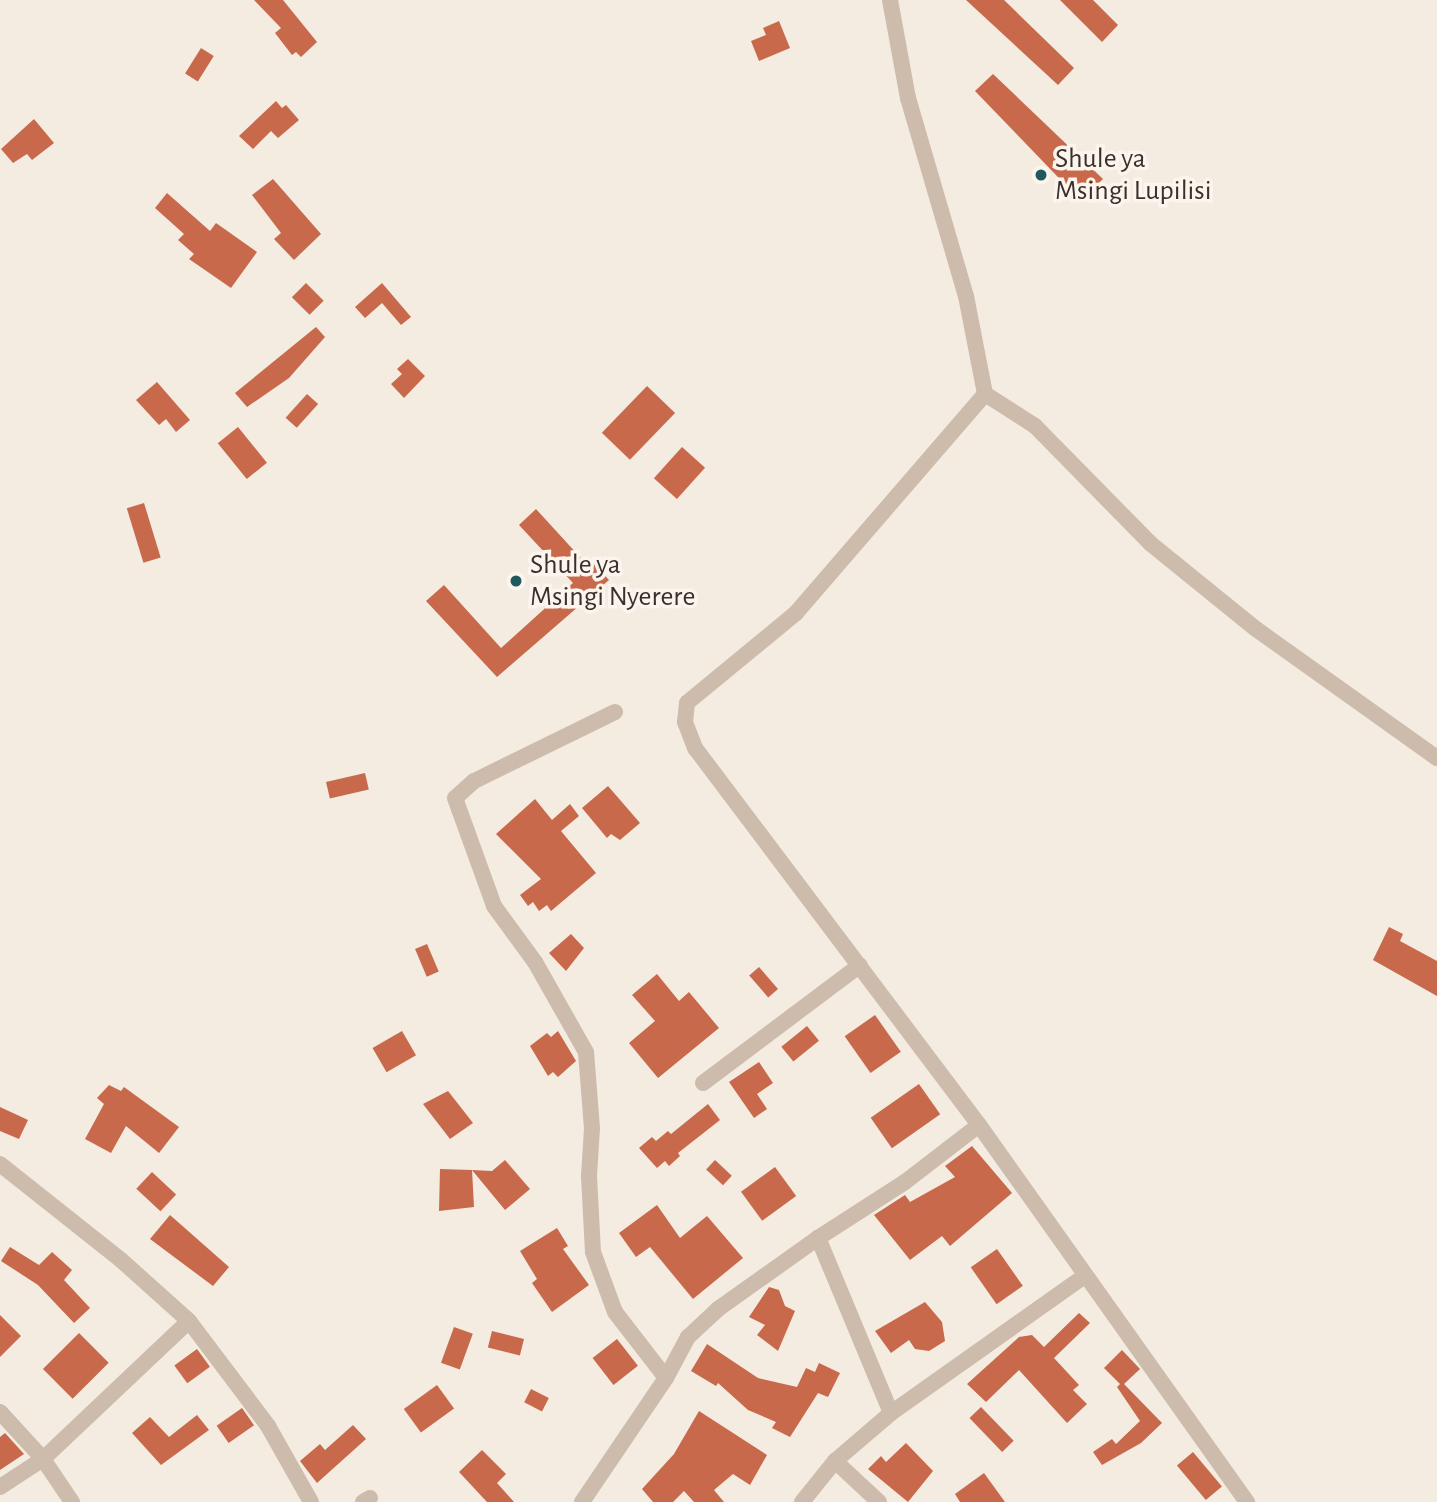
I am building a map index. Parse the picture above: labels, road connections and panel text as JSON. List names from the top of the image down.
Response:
{
  "places": ["Shule ya Msingi Lupilisi", "Shule ya Msingi Nyerere"]
}
